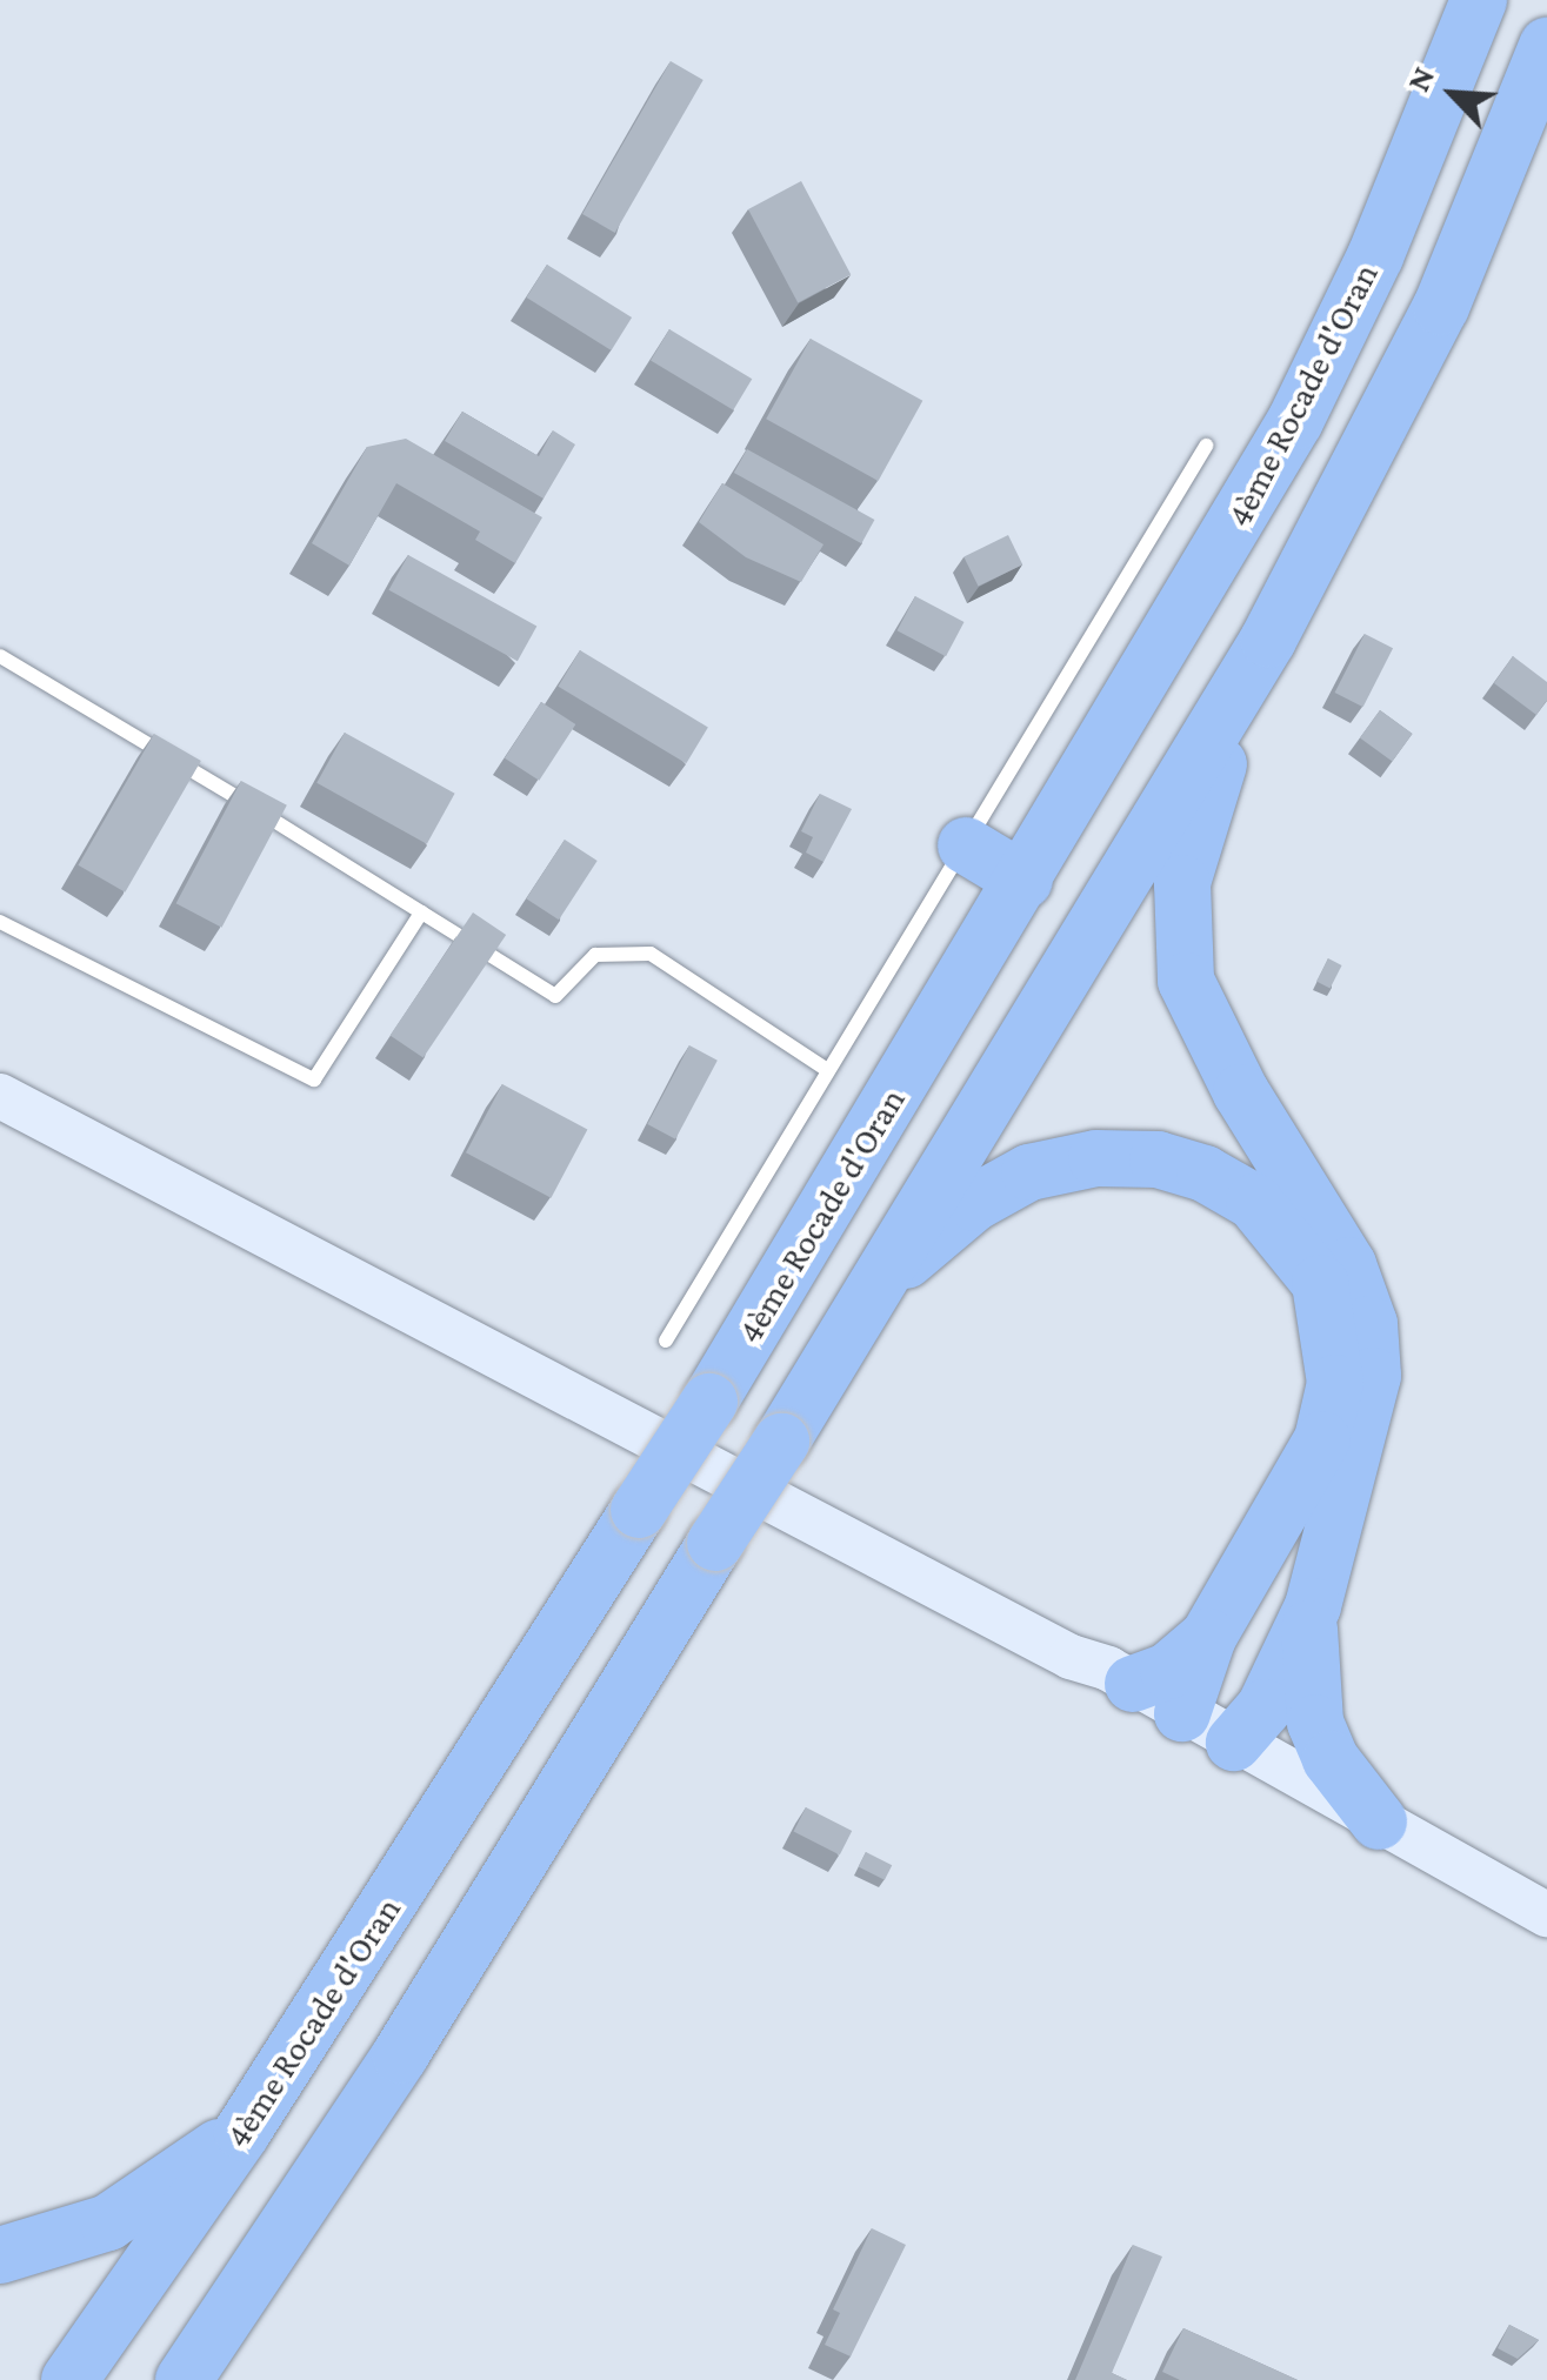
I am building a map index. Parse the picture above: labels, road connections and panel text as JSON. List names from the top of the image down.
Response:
{
  "streets": {
    "highway": ["4ème Rocade d'Oran"]
  },
  "north": "top left"
}
